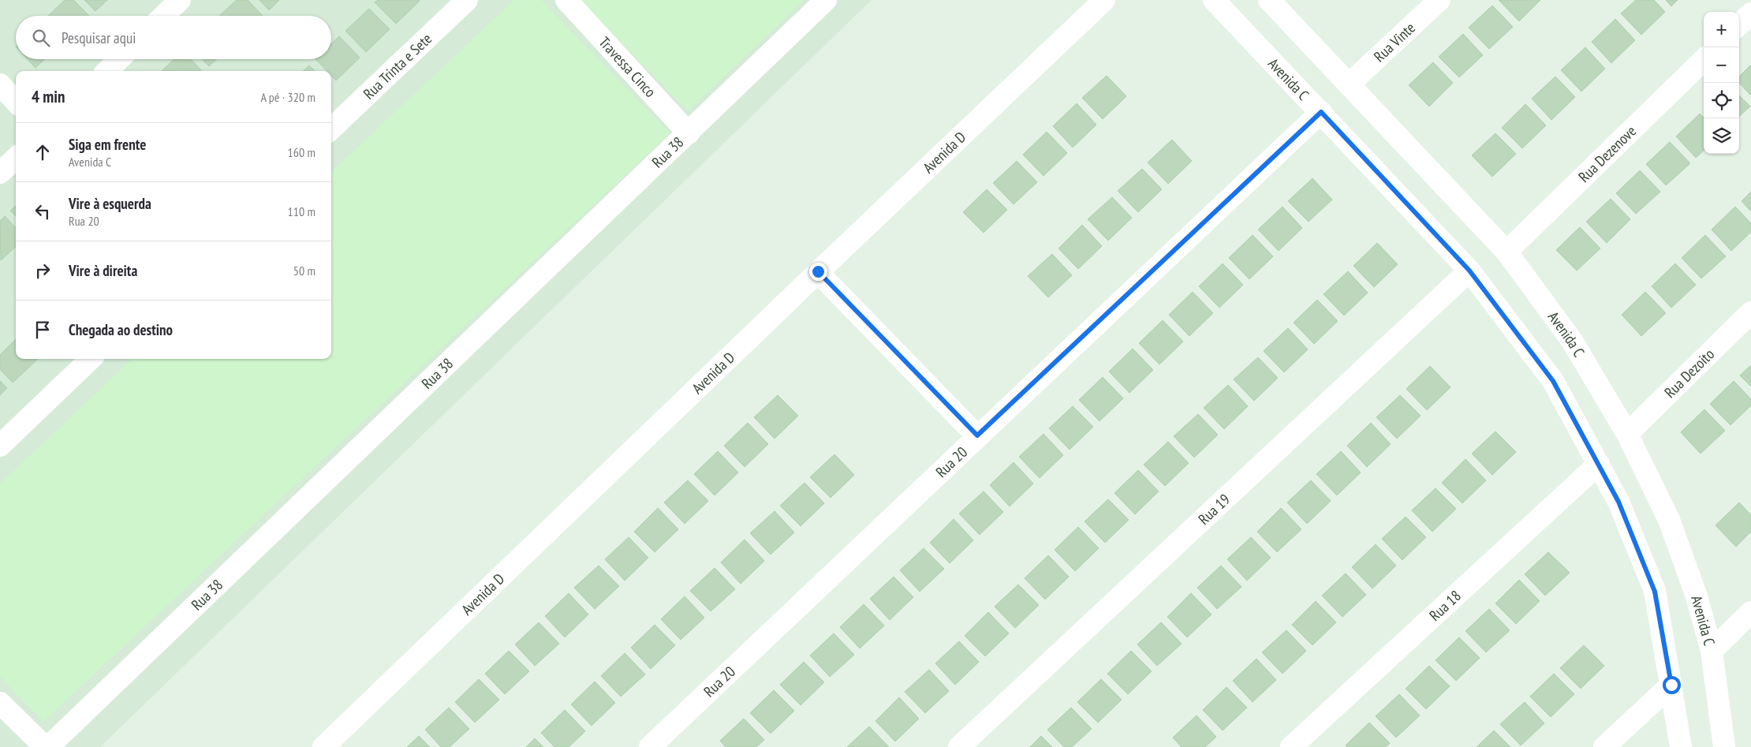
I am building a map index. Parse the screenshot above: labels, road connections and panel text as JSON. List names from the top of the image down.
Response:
{
  "streets": {
    "street": [
      "Rua Vinte",
      "Rua Trinta e Sete",
      "Travessa Cinco",
      "Avenida C",
      "Avenida D",
      "Rua 38",
      "Rua Dezenove",
      "Rua Dezoito",
      "Rua 20",
      "Rua 19",
      "Rua 18"
    ]
  },
  "crossings": [
    ["Rua Vinte", "Avenida C"],
    ["Travessa Cinco", "Rua 38"],
    ["Avenida C", "Rua Dezenove"],
    ["Avenida C", "Rua Dezoito"],
    ["Avenida C", "Rua 20"],
    ["Avenida C", "Rua 19"],
    ["Avenida C", "Rua 18"]
  ],
  "page": {
    "map_buttons": ["+", "−"],
    "search": "Pesquisar aqui",
    "heading": ["4 min", "A pé · 320 m"],
    "list": [
      ["Siga em frente", "Avenida C", "160 m"],
      ["Vire à esquerda", "Rua 20", "110 m"],
      ["Vire à direita", "50 m"],
      "Chegada ao destino"
    ]
  }
}
